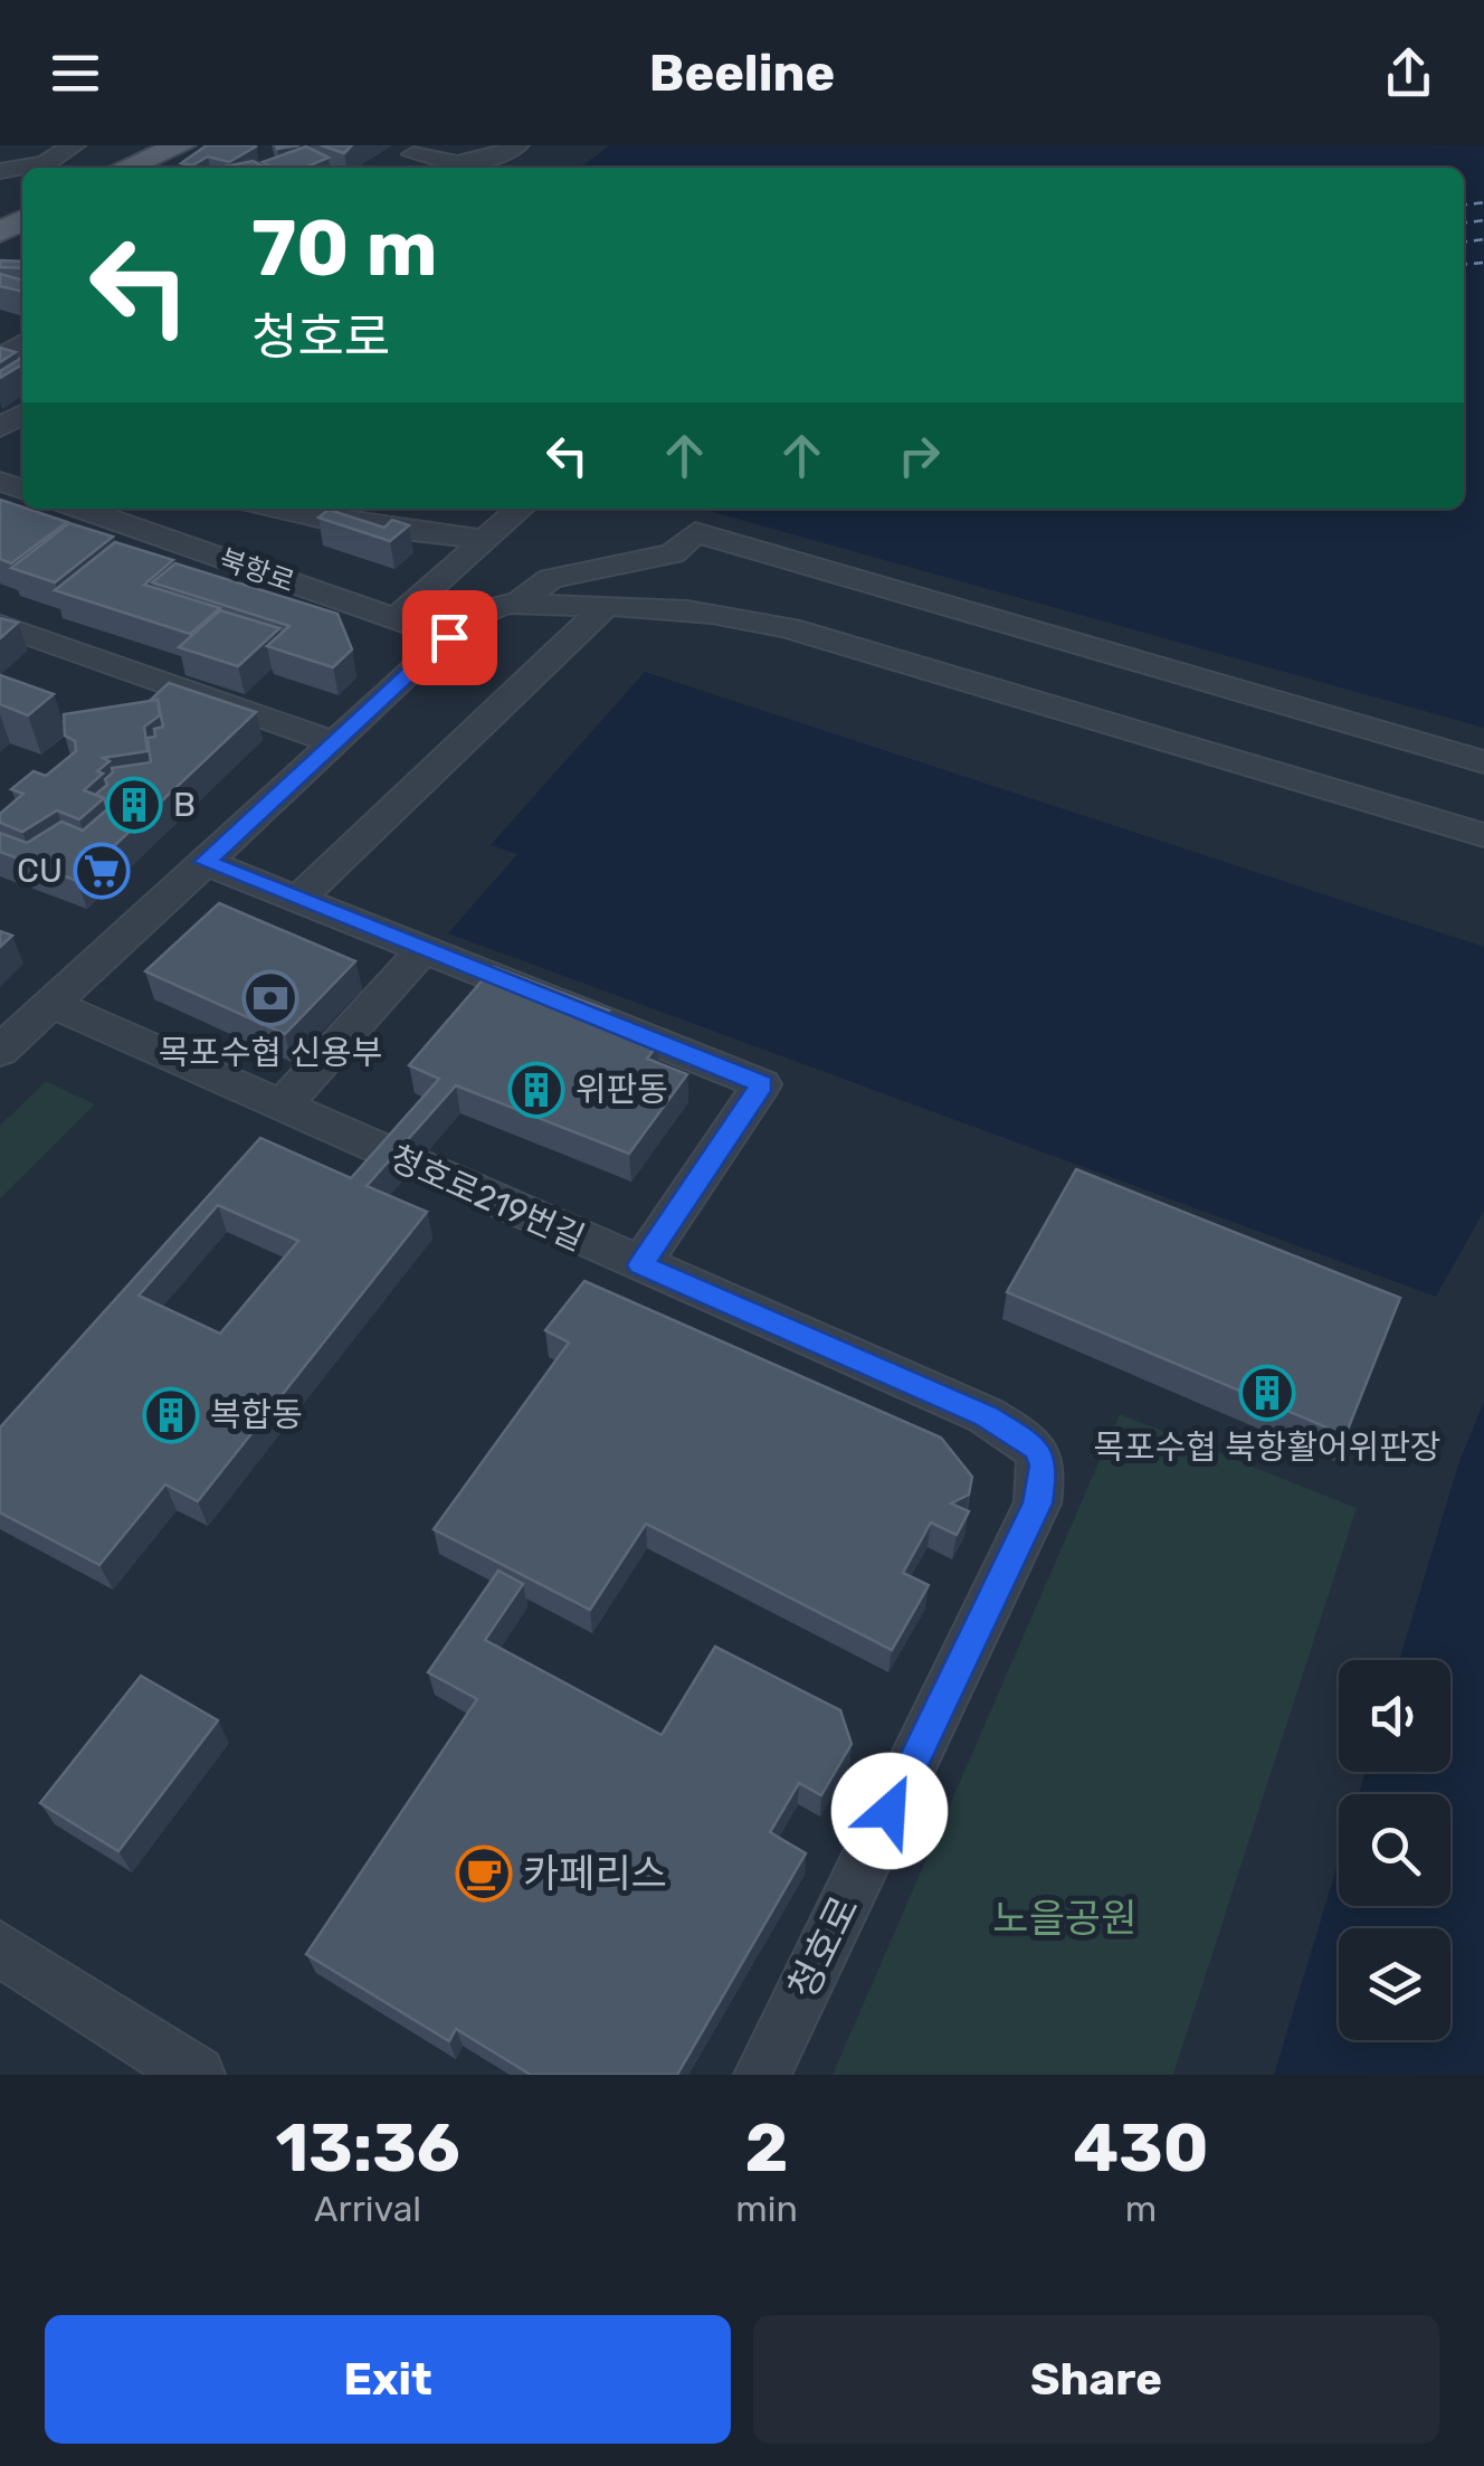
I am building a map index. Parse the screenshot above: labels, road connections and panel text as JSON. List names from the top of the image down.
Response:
{
  "streets": {
    "street": ["북항로", "청호로219번길", "청호로"]
  },
  "crossings": [
    ["청호로219번길", "청호로"]
  ],
  "parks": ["노을공원"],
  "places": {
    "building": [
      "B",
      "위판동",
      "목포수협 북항활어위판장",
      "복합동"
    ],
    "supermarket": ["CU"],
    "bank": ["목포수협 신용부"],
    "cafe": ["카페리스"]
  },
  "page": {
    "header": "Beeline",
    "turn": ["70 m", "청호로"],
    "eta": [
      "13:36",
      "Arrival",
      "2",
      "min",
      "430",
      "m"
    ],
    "buttons": ["Exit", "Share"]
  }
}
